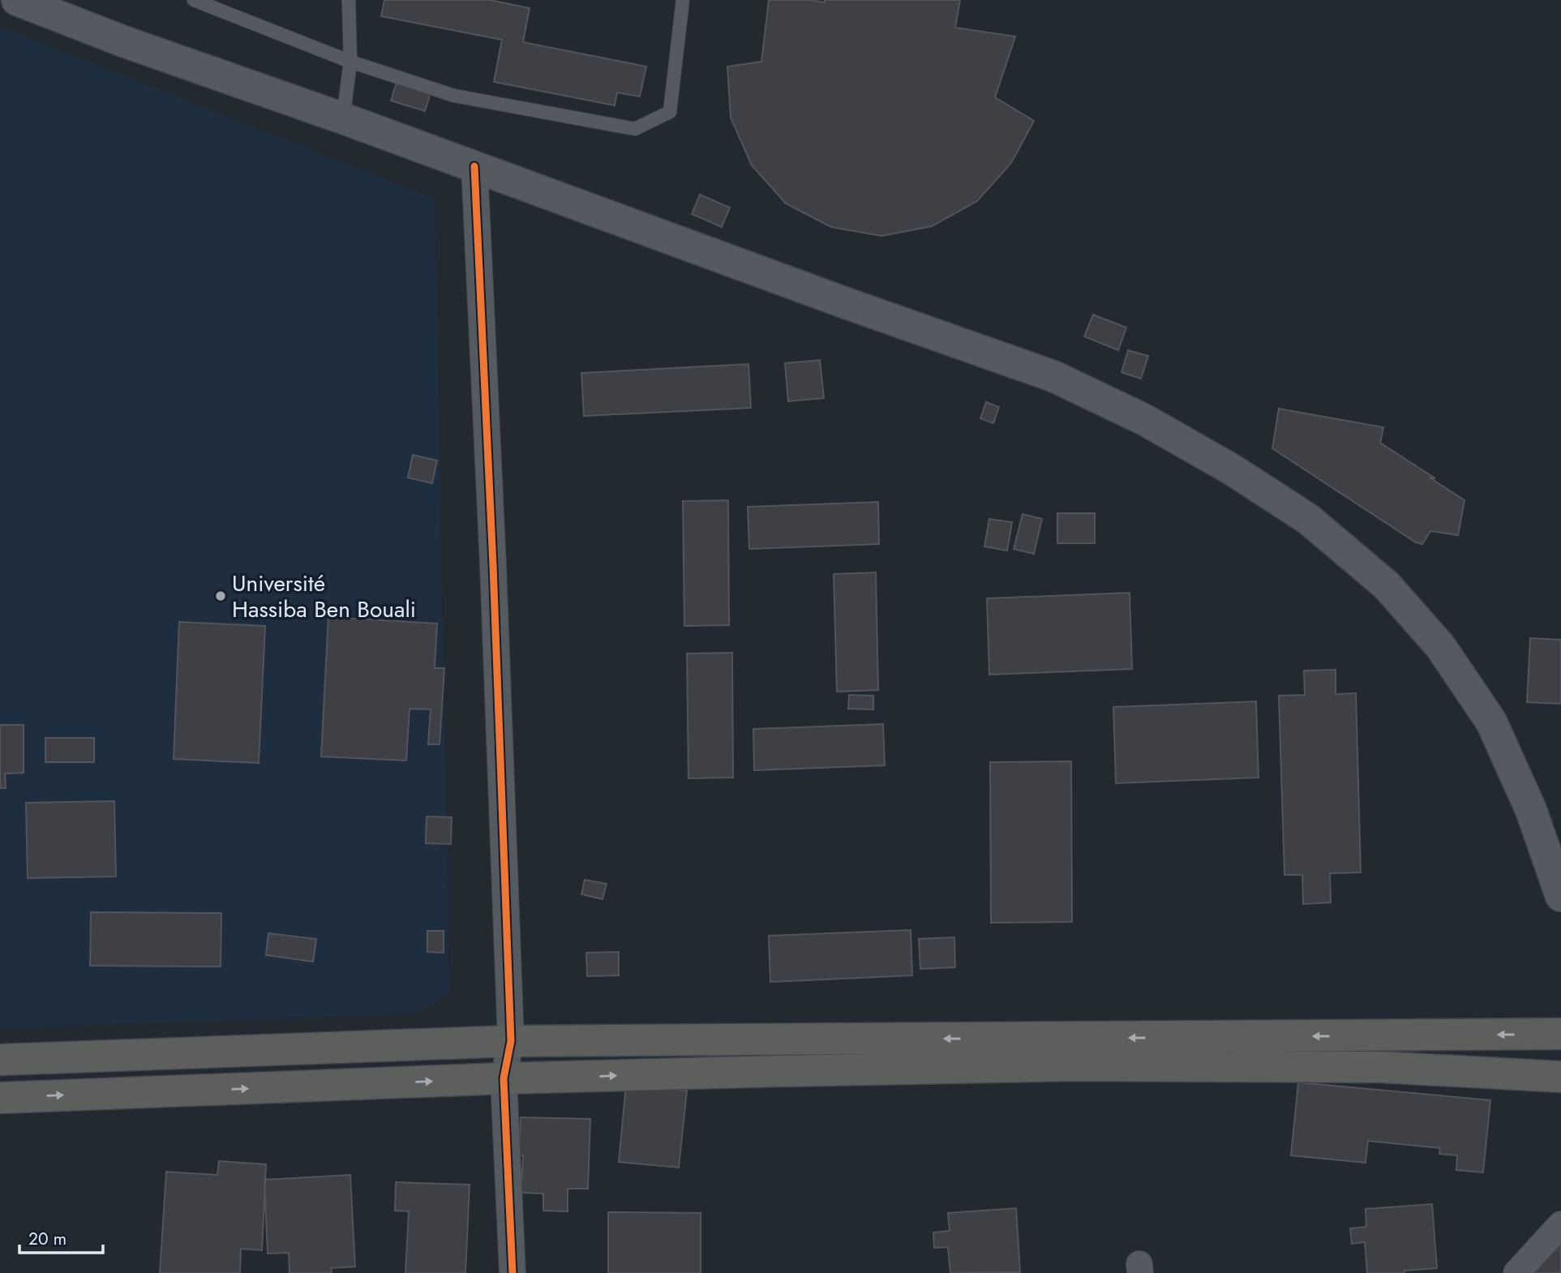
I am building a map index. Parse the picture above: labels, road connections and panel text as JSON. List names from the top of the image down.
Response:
{
  "places": ["Université Hassiba Ben Bouali"],
  "scale_bar": "20 m"
}
